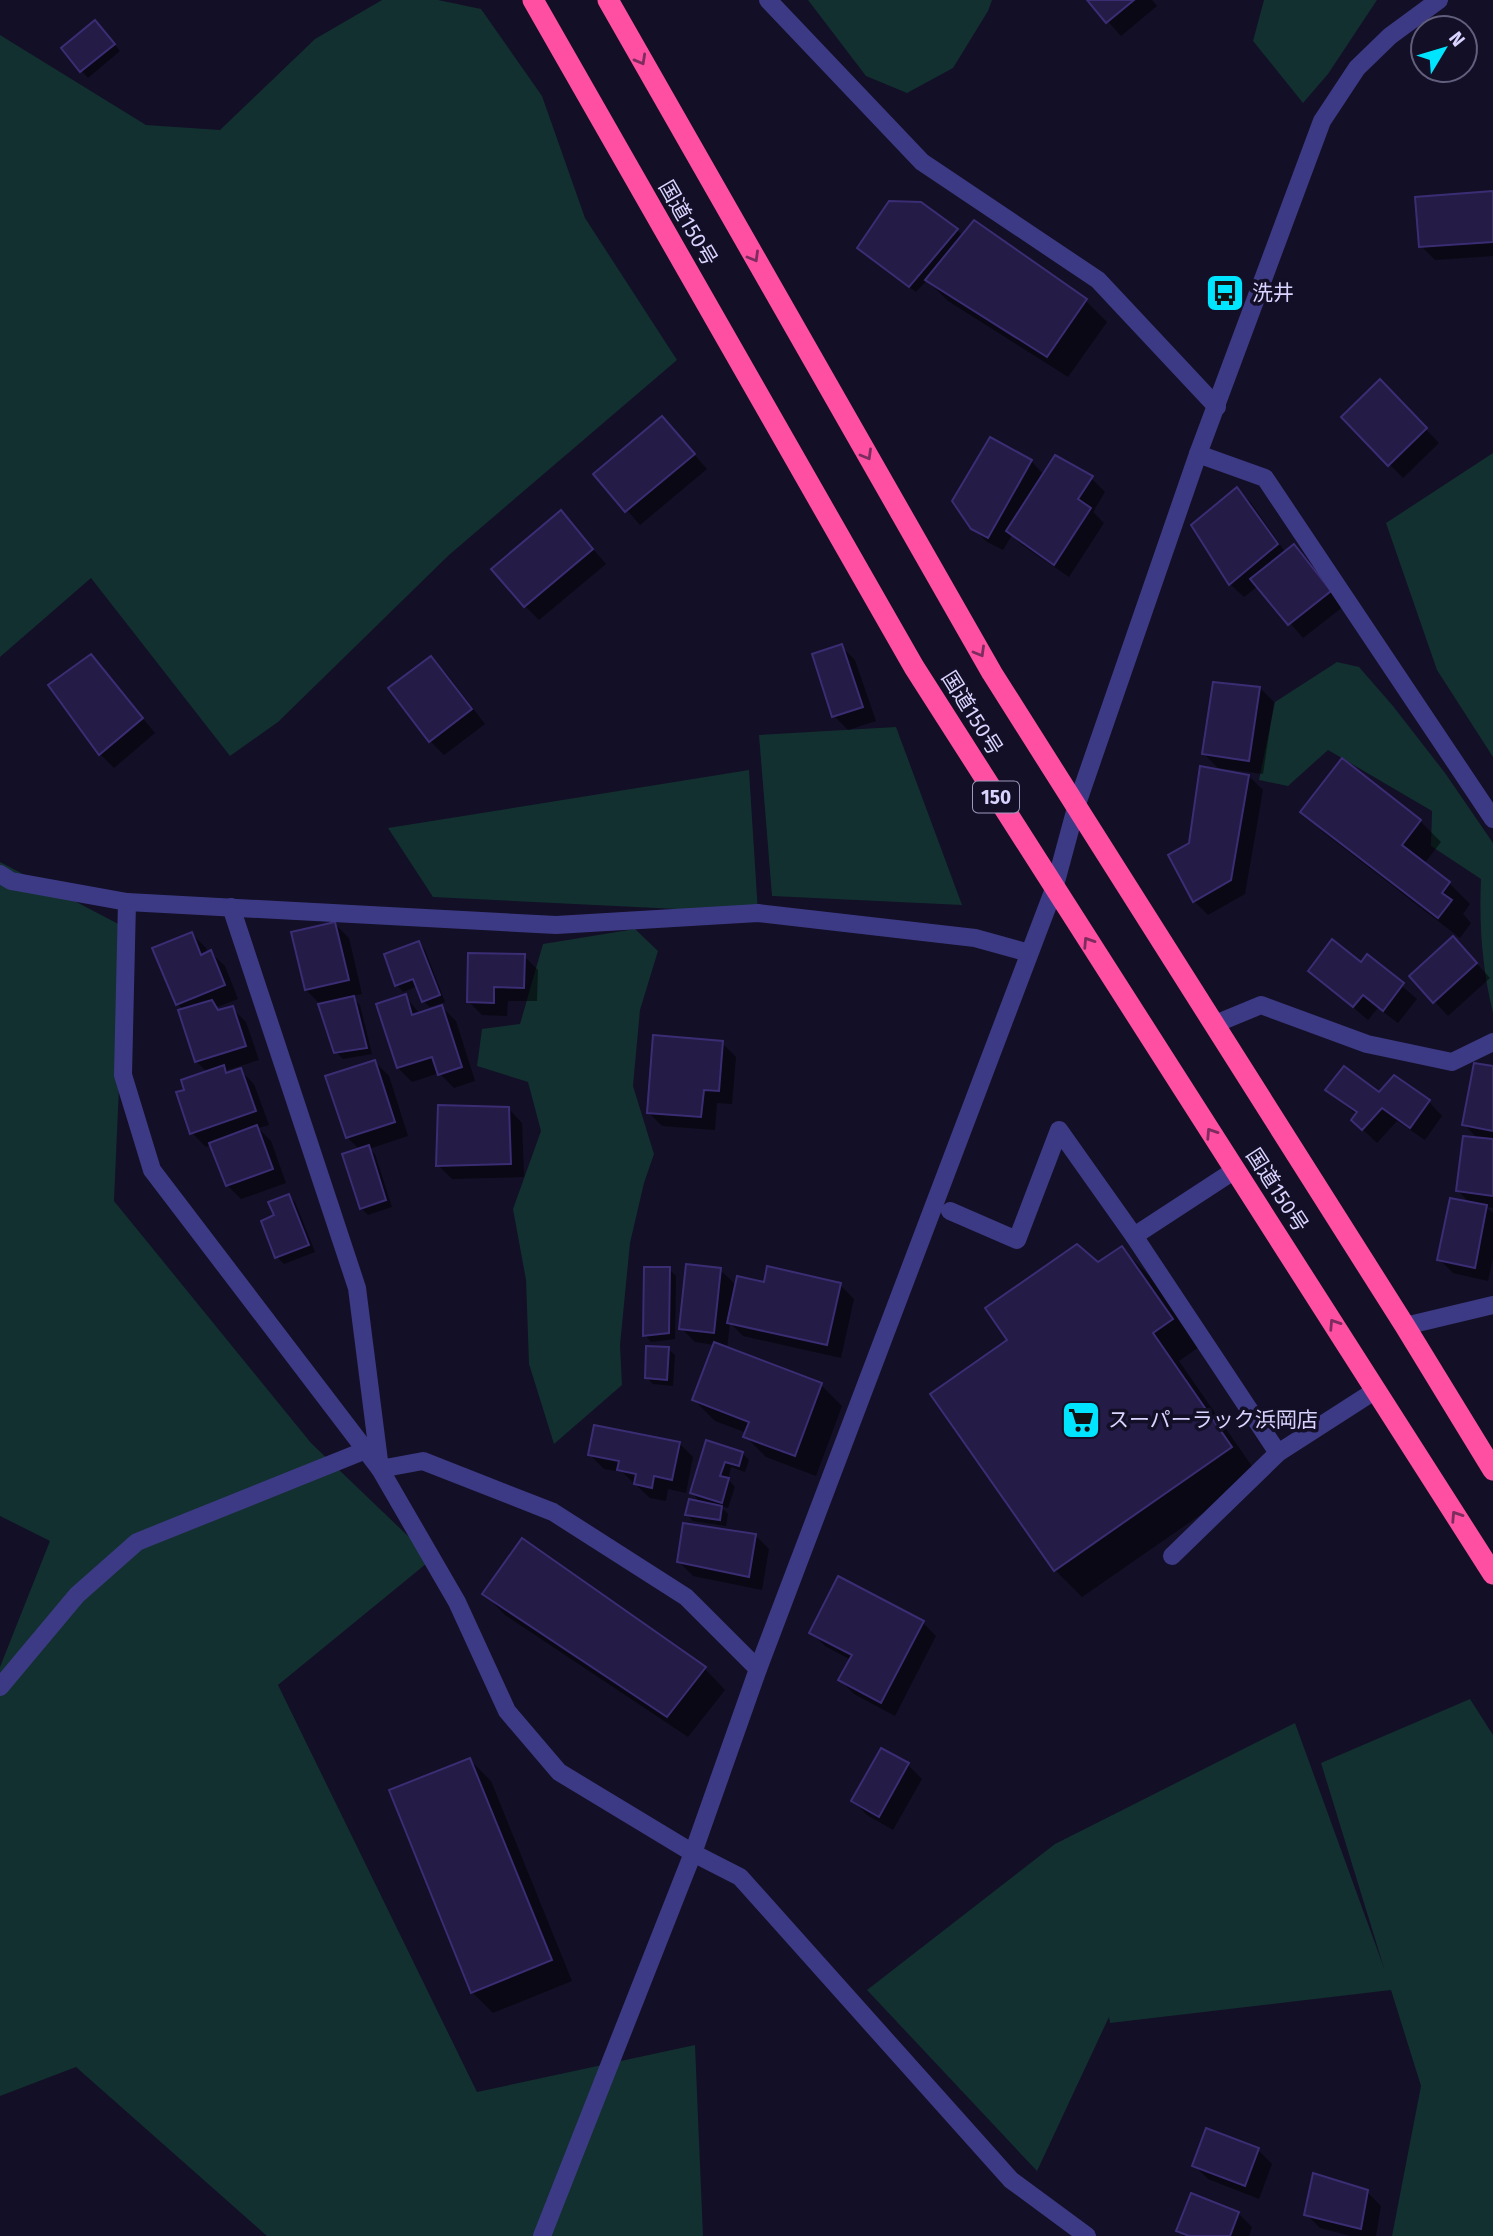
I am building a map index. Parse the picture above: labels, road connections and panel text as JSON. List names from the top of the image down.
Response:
{
  "streets": {
    "highway": ["国道150号", "150"]
  },
  "places": {
    "bus stop": ["洗井"],
    "supermarket": ["スーパーラック浜岡店"]
  },
  "north": "top right"
}
